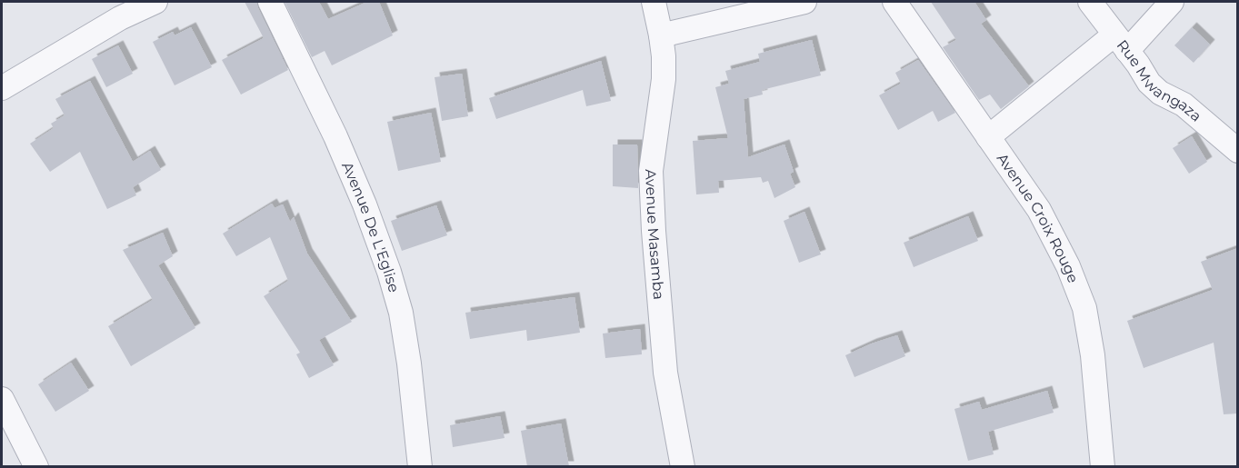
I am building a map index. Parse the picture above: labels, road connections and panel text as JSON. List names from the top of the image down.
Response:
{
  "streets": {
    "street": [
      "Rue Mwangaza",
      "Avenue Croix Rouge",
      "Avenue De L'Eglise",
      "Avenue Masamba"
    ]
  }
}
